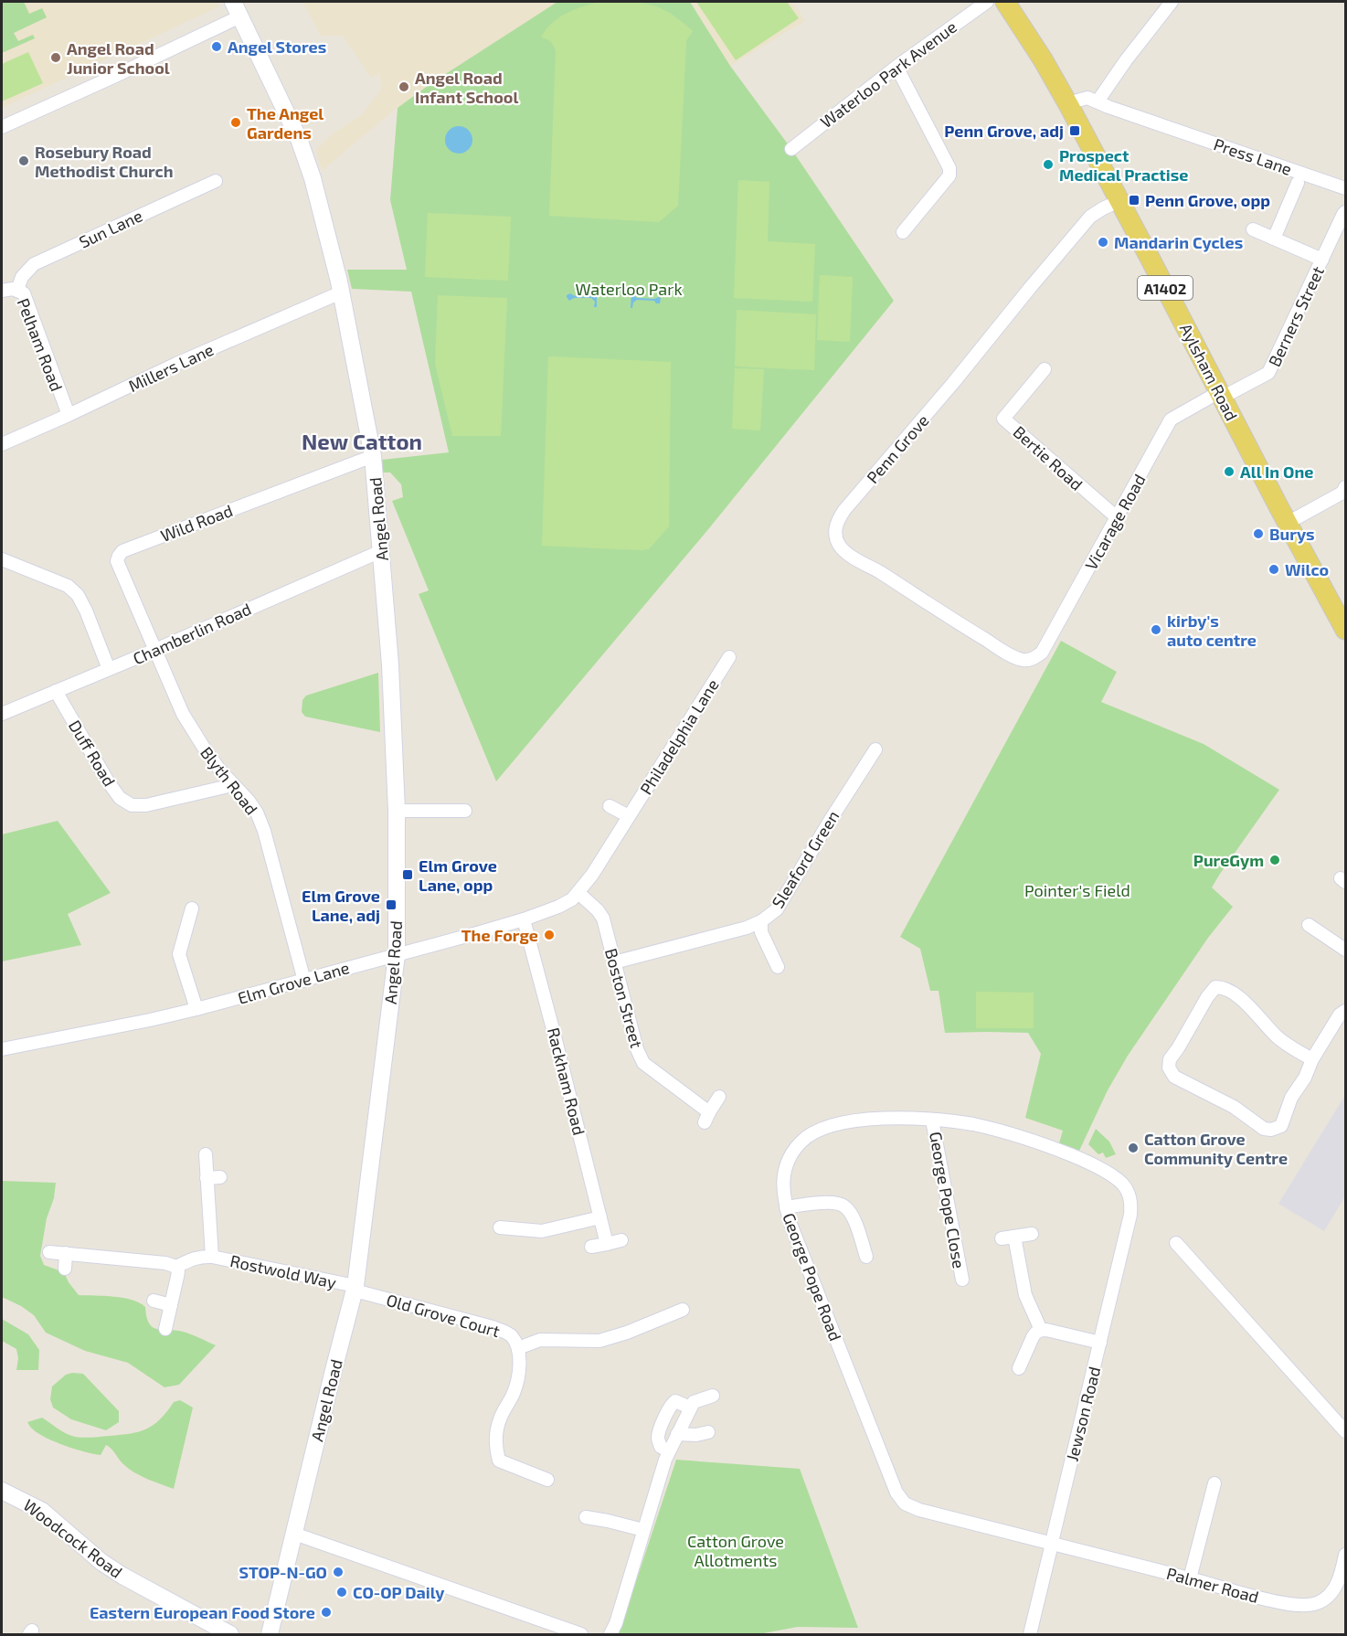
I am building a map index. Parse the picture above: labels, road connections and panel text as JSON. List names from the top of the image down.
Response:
{
  "streets": {
    "main road": ["A1402", "Aylsham Road"],
    "street": [
      "Waterloo Park Avenue",
      "Press Lane",
      "Sun Lane",
      "Berners Street",
      "Pelham Road",
      "Millers Lane",
      "Penn Grove",
      "Bertie Road",
      "Angel Road",
      "Vicarage Road",
      "Wild Road",
      "Chamberlin Road",
      "Philadelphia Lane",
      "Duff Road",
      "Blyth Road",
      "Sleaford Green",
      "Elm Grove Lane",
      "Boston Street",
      "Rackham Road",
      "George Pope Close",
      "Rostwold Way",
      "George Pope Road",
      "Old Grove Court",
      "Jewson Road",
      "Woodcock Road",
      "Palmer Road"
    ]
  },
  "crossings": [
    ["Press Lane", "Aylsham Road"],
    ["Sun Lane", "Pelham Road"],
    ["Berners Street", "Aylsham Road"],
    ["Berners Street", "Vicarage Road"],
    ["Pelham Road", "Millers Lane"],
    ["Millers Lane", "Angel Road"],
    ["Aylsham Road", "Penn Grove"],
    ["Aylsham Road", "Vicarage Road"],
    ["Penn Grove", "Vicarage Road"],
    ["Bertie Road", "Vicarage Road"],
    ["Angel Road", "Wild Road"],
    ["Angel Road", "Chamberlin Road"],
    ["Angel Road", "Elm Grove Lane"],
    ["Angel Road", "Rostwold Way"],
    ["Angel Road", "Old Grove Court"],
    ["Wild Road", "Chamberlin Road"],
    ["Wild Road", "Blyth Road"],
    ["Chamberlin Road", "Duff Road"],
    ["Chamberlin Road", "Blyth Road"],
    ["Philadelphia Lane", "Elm Grove Lane"],
    ["Philadelphia Lane", "Boston Street"],
    ["Duff Road", "Blyth Road"],
    ["Blyth Road", "Elm Grove Lane"],
    ["Sleaford Green", "Boston Street"],
    ["Elm Grove Lane", "Boston Street"],
    ["Elm Grove Lane", "Rackham Road"],
    ["George Pope Close", "George Pope Road"],
    ["Rostwold Way", "Old Grove Court"],
    ["George Pope Road", "Jewson Road"],
    ["George Pope Road", "Palmer Road"],
    ["Jewson Road", "Palmer Road"]
  ],
  "districts": ["New Catton"],
  "parks": ["Waterloo Park", "Pointer's Field", "Catton Grove Allotments"],
  "places": {
    "other": [
      "Angel Stores",
      "Angel Road Junior School",
      "Angel Road Infant School",
      "The Angel Gardens",
      "Rosebury Road Methodist Church",
      "Prospect Medical Practise",
      "Mandarin Cycles",
      "All In One",
      "Burys",
      "Wilco",
      "kirby's auto centre",
      "PureGym",
      "The Forge",
      "Catton Grove Community Centre",
      "STOP-N-GO",
      "CO-OP Daily",
      "Eastern European Food Store"
    ],
    "transit": [
      "Penn Grove, adj",
      "Penn Grove, opp",
      "Elm Grove Lane, opp",
      "Elm Grove Lane, adj"
    ]
  }
}
